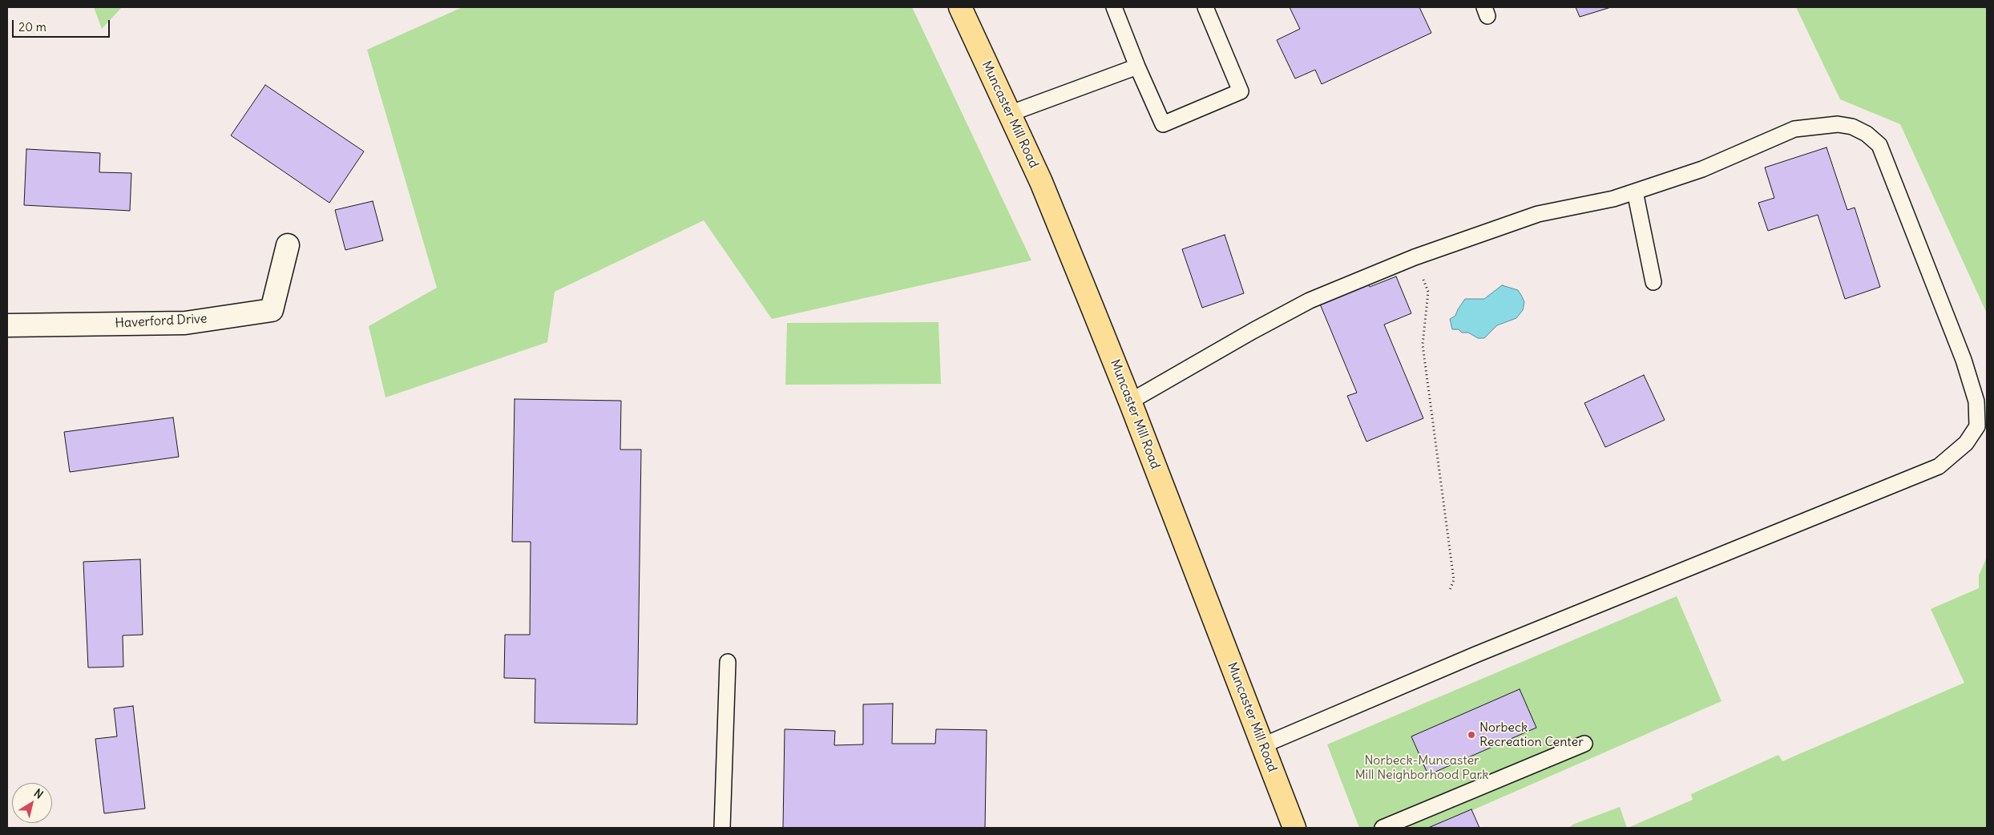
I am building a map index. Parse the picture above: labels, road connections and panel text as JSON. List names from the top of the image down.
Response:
{
  "streets": {
    "main road": ["Muncaster Mill Road"],
    "street": ["Haverford Drive"]
  },
  "parks": ["Norbeck-Muncaster Mill Neighborhood Park"],
  "places": ["Norbeck Recreation Center"],
  "scale_bar": "20 m",
  "north": "top right"
}
